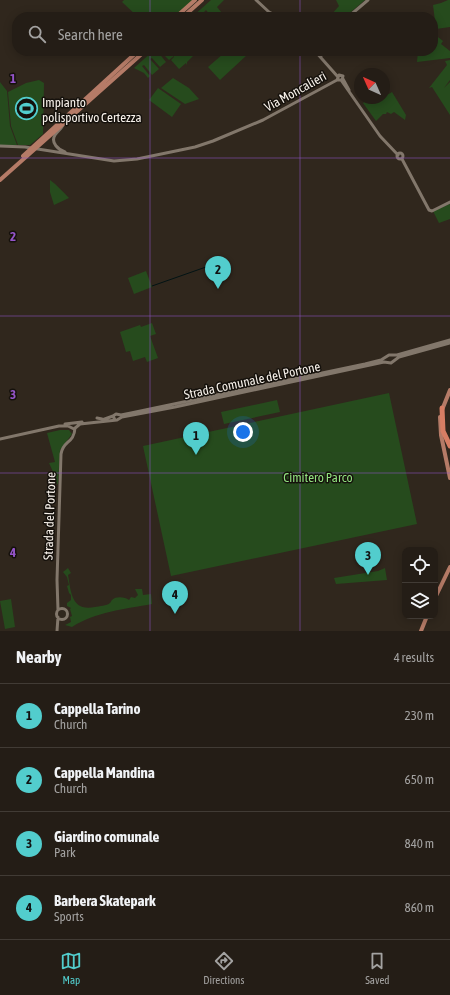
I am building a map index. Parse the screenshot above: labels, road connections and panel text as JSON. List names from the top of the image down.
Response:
{
  "streets": {
    "street": ["Via Moncalieri", "Strada Comunale del Portone", "Strada del Portone"]
  },
  "crossings": [
    ["Strada Comunale del Portone", "Strada del Portone"]
  ],
  "parks": ["Cimitero Parco"],
  "places": {
    "sports": ["Impianto polisportivo Certezza"]
  },
  "north": "top left",
  "page": {
    "search": "Search here",
    "pins": [
      "2",
      "1",
      "3",
      "4"
    ],
    "heading": ["Nearby", "4 results"],
    "list": [
      {
        "mark": "1",
        "name": "Cappella Tarino",
        "note": "Church",
        "value": "230 m"
      },
      {
        "mark": "2",
        "name": "Cappella Mandina",
        "note": "Church",
        "value": "650 m"
      },
      {
        "mark": "3",
        "name": "Giardino comunale",
        "note": "Park",
        "value": "840 m"
      },
      {
        "mark": "4",
        "name": "Barbera Skatepark",
        "note": "Sports",
        "value": "860 m"
      }
    ],
    "nav": ["Map", "Directions", "Saved"]
  },
  "grid": {
    "rows": [
      "1",
      "2",
      "3",
      "4"
    ]
  }
}
